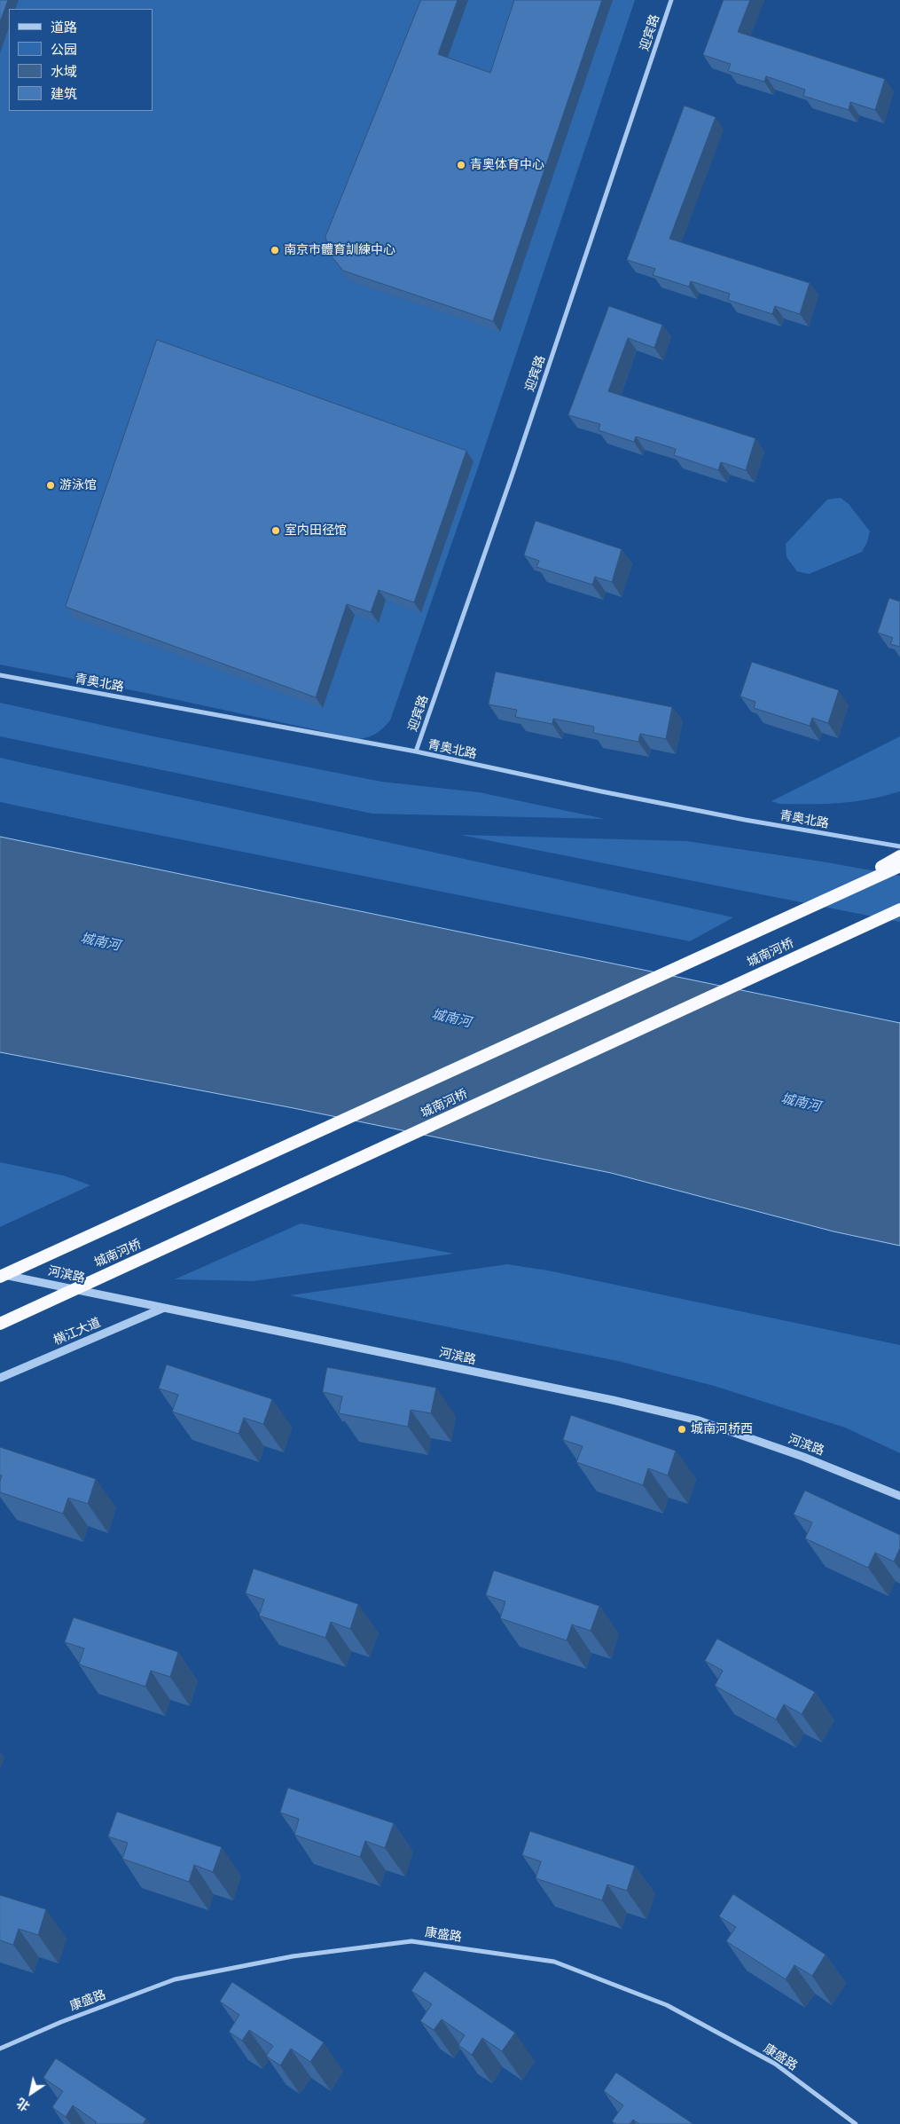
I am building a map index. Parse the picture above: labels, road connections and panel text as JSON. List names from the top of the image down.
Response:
{
  "streets": {
    "highway": ["城南河桥"],
    "street": [
      "迎宾路",
      "青奥北路",
      "河滨路",
      "横江大道",
      "康盛路"
    ]
  },
  "crossings": [
    ["迎宾路", "青奥北路"],
    ["城南河桥", "河滨路"],
    ["河滨路", "横江大道"]
  ],
  "water": ["城南河"],
  "places": [
    "青奥体育中心",
    "南京市體育訓練中心",
    "游泳馆",
    "室内田径馆",
    "城南河桥西"
  ],
  "legend": [
    "道路",
    "公园",
    "水域",
    "建筑"
  ],
  "north": "bottom left"
}
